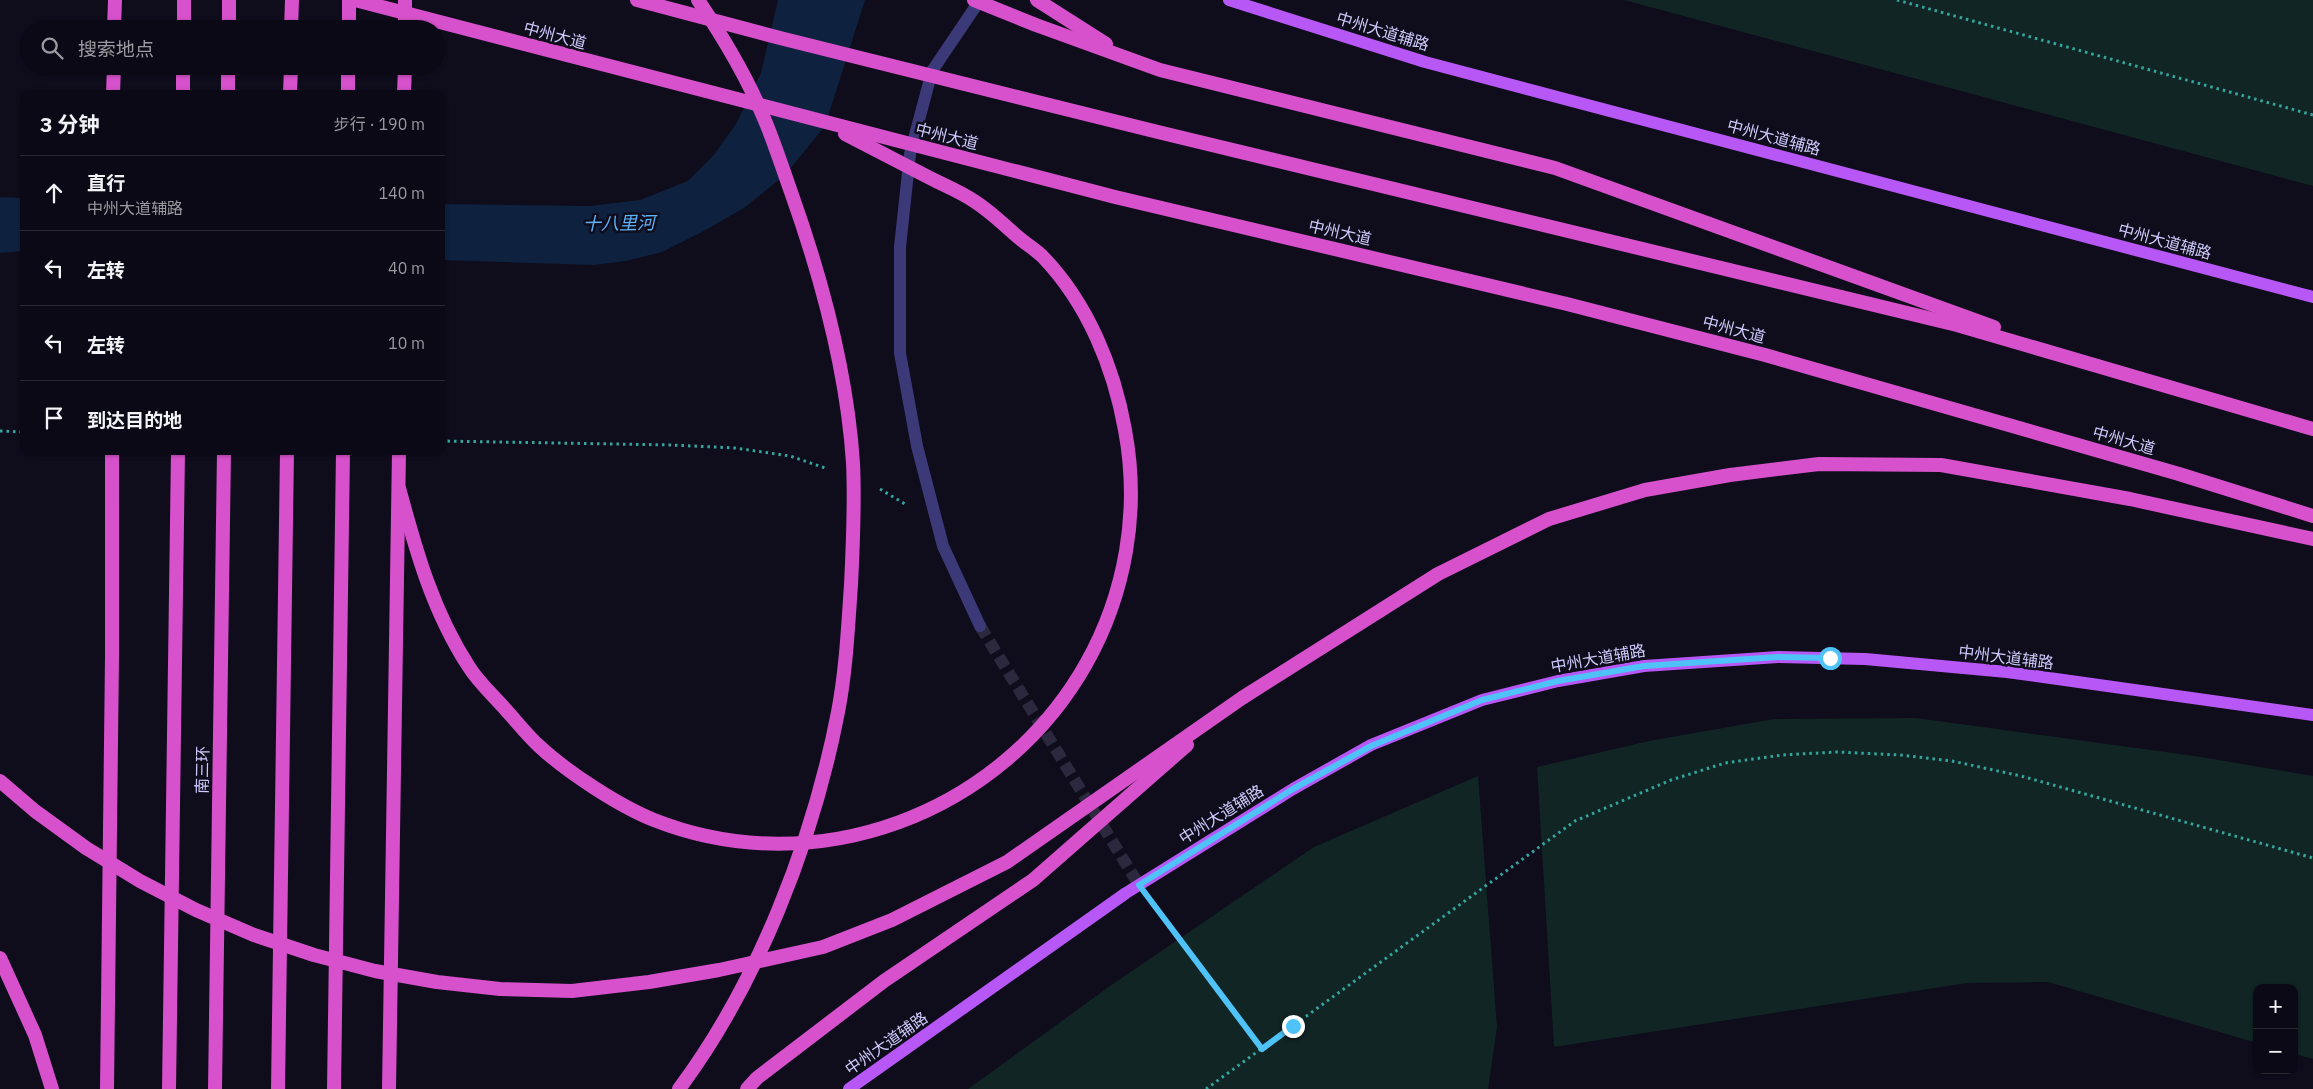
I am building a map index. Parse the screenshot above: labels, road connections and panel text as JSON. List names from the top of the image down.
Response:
{
  "streets": {
    "highway": ["中州大道", "南三环"],
    "main road": ["中州大道辅路"]
  },
  "water": ["十八里河"],
  "page": {
    "search": "搜索地点",
    "heading": ["3 分钟", "步行 · 190 m"],
    "list": [
      ["直行", "中州大道辅路", "140 m"],
      ["左转", "40 m"],
      ["左转", "10 m"],
      "到达目的地"
    ],
    "map_buttons": ["+", "−"]
  }
}
